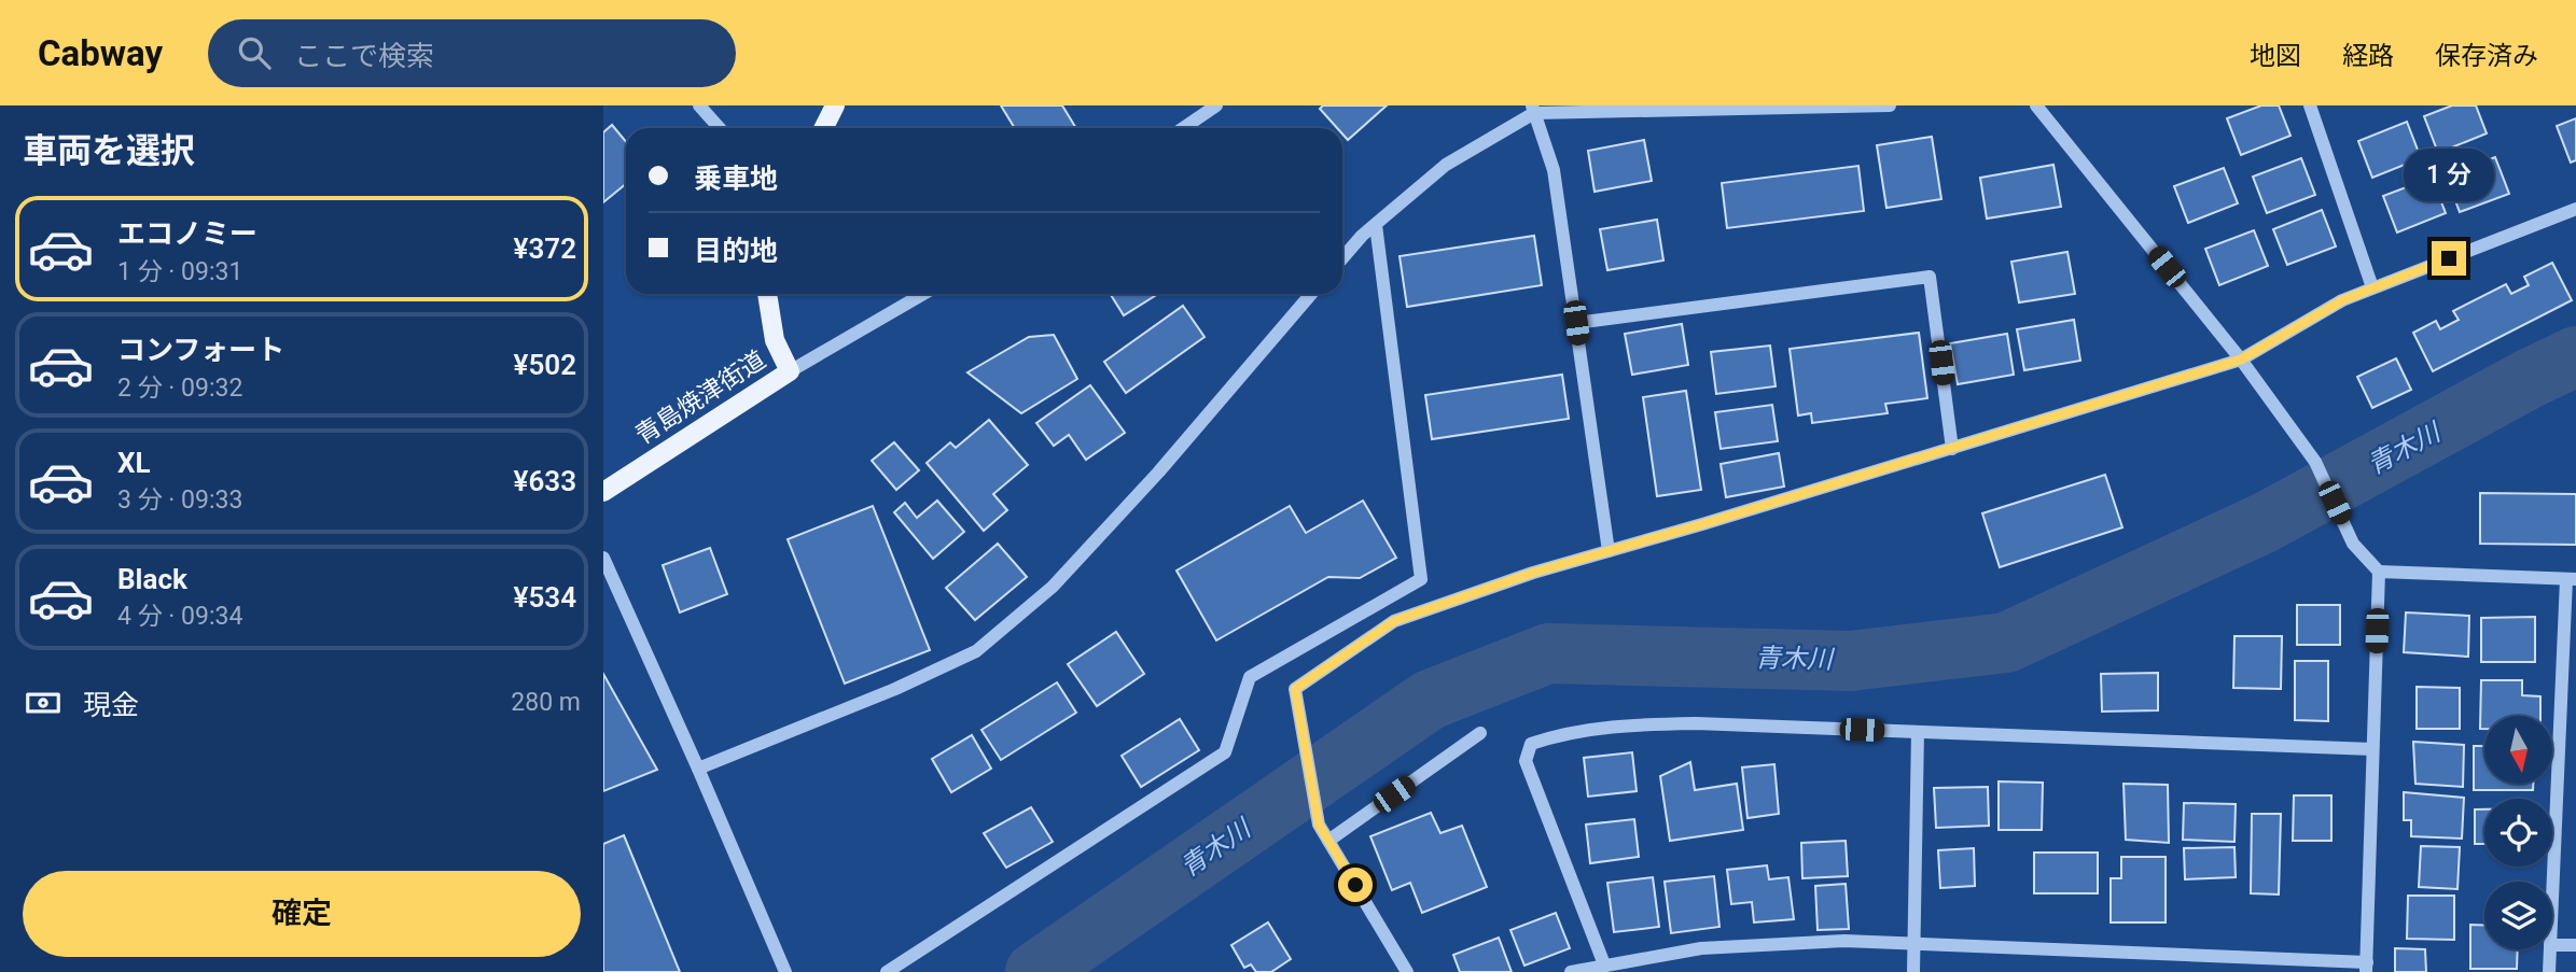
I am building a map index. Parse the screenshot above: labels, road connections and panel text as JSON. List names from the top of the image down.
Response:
{
  "streets": {
    "main road": ["青島焼津街道"]
  },
  "water": ["青木川"],
  "north": "bottom",
  "page": {
    "header": "Cabway",
    "search": "ここで検索",
    "nav": ["地図", "経路", "保存済み"],
    "heading": "車両を選択",
    "banner": ["乗車地", "目的地"],
    "bubble": "1 分",
    "list": [
      {
        "name": "エコノミー",
        "note": "1 分 · 09:31",
        "value": "¥372"
      },
      {
        "name": "コンフォート",
        "note": "2 分 · 09:32",
        "value": "¥502"
      },
      {
        "name": "XL",
        "note": "3 分 · 09:33",
        "value": "¥633"
      },
      {
        "name": "Black",
        "note": "4 分 · 09:34",
        "value": "¥534"
      }
    ],
    "pay": ["現金", "280 m"],
    "buttons": "確定"
  }
}
